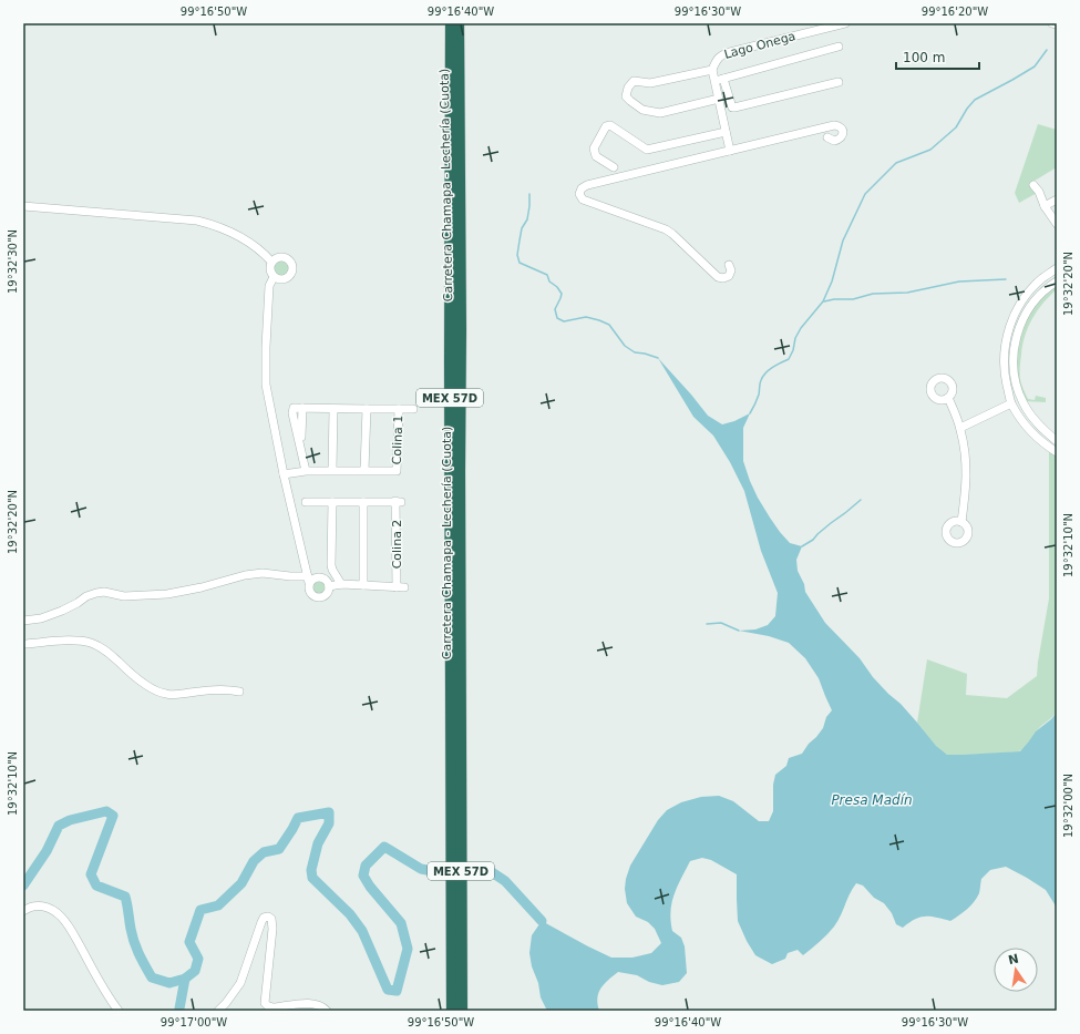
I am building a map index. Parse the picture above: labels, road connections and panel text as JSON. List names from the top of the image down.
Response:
{
  "streets": {
    "highway": ["Carretera Chamapa - Lechería (Cuota)", "MEX 57D"],
    "street": ["Lago Onega", "Colina 1", "Colina 2"]
  },
  "water": ["Presa Madín"],
  "scale_bar": "100 m",
  "north": "top",
  "coordinates": [
    "99°16'50\"W",
    "99°16'40\"W",
    "99°16'30\"W",
    "99°16'20\"W",
    "19°32'30\"N",
    "19°32'20\"N",
    "19°32'10\"N",
    "19°32'00\"N",
    "99°17'00\"W"
  ]
}
